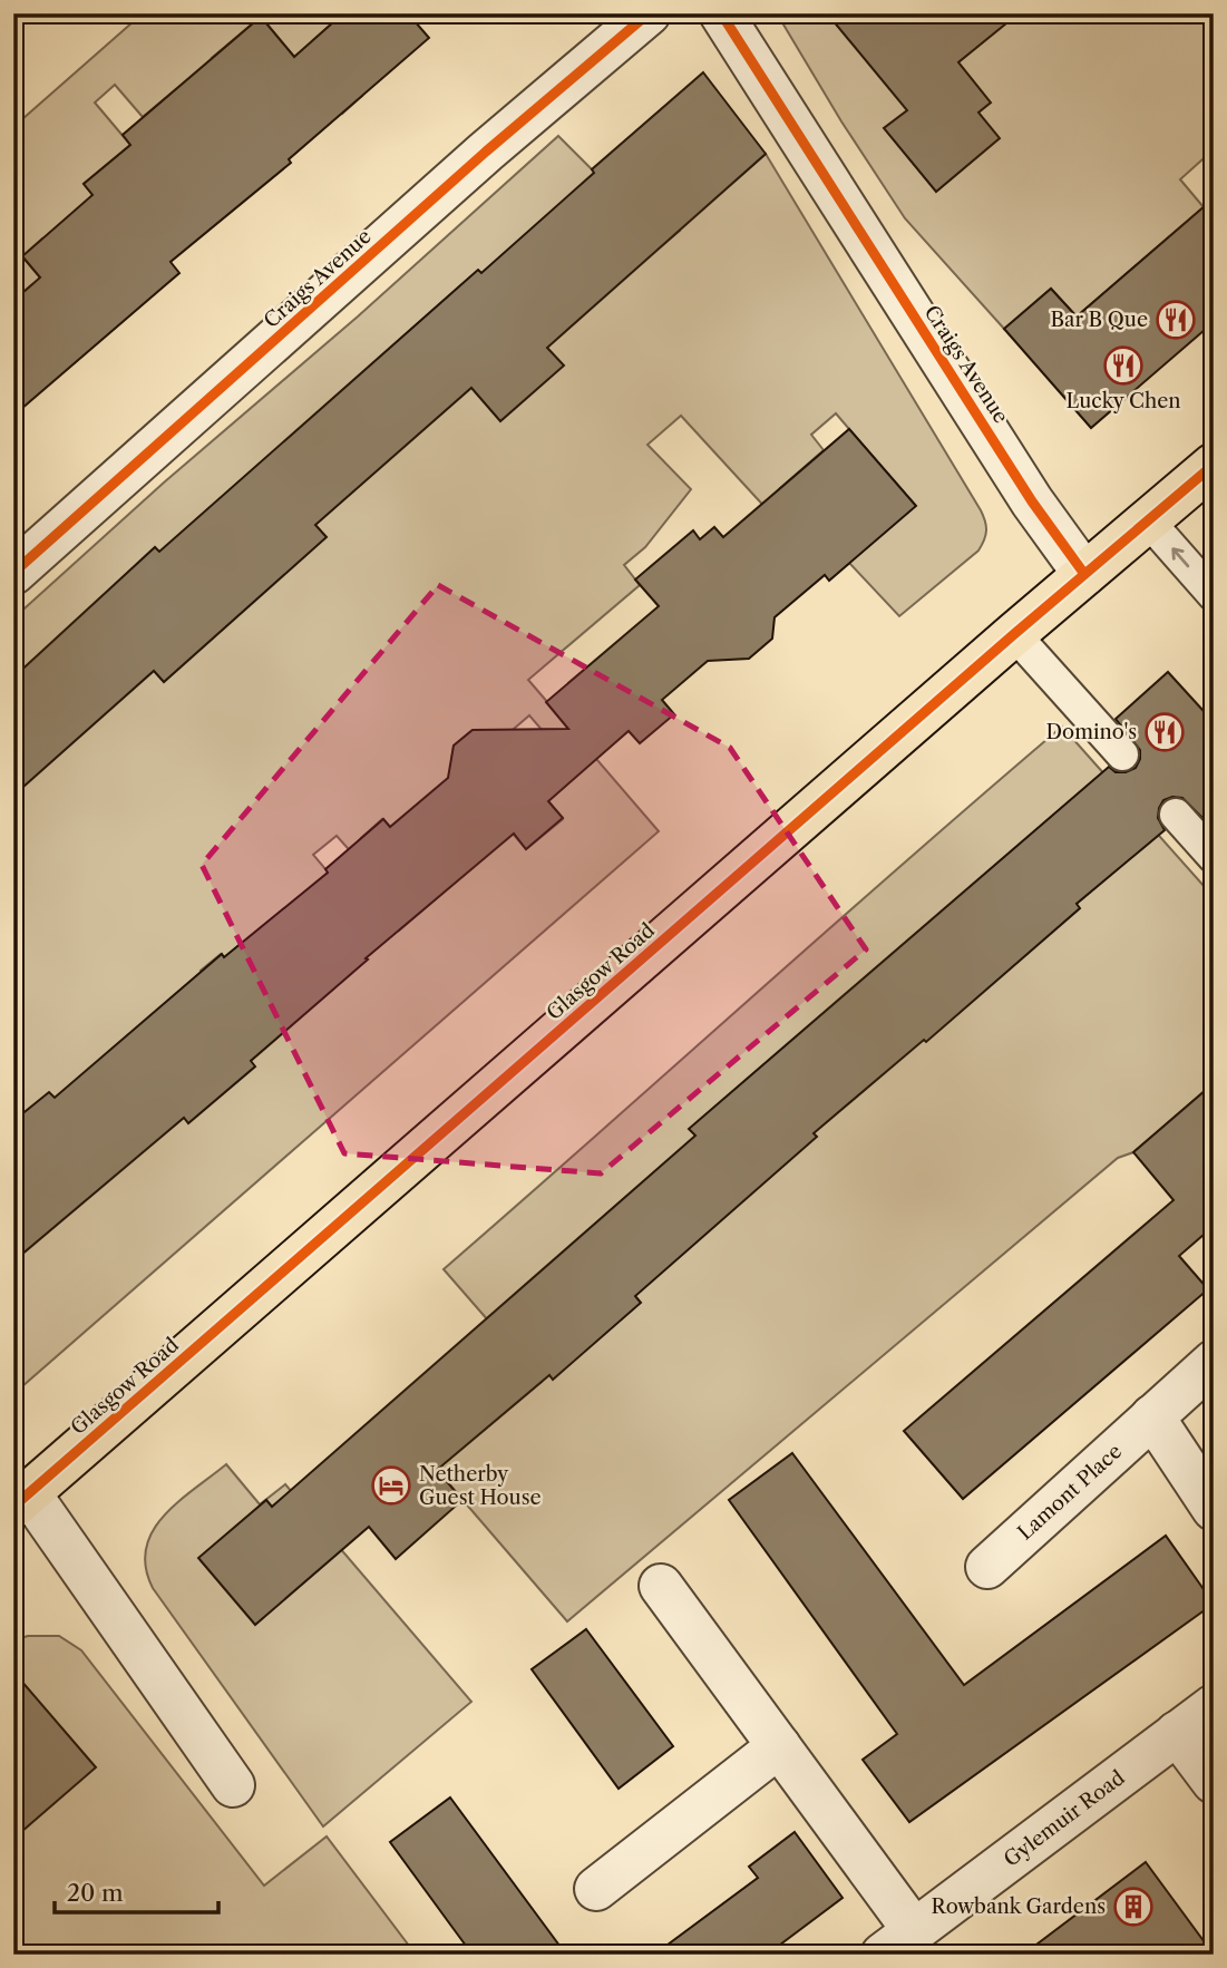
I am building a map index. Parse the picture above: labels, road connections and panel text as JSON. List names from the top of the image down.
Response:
{
  "streets": {
    "main road": ["Glasgow Road"],
    "street": ["Craigs Avenue", "Lamont Place", "Gylemuir Road"]
  },
  "crossings": [
    ["Craigs Avenue", "Glasgow Road"]
  ],
  "places": {
    "restaurant": ["Bar B Que", "Lucky Chen", "Domino's"],
    "hotel": ["Netherby Guest House"],
    "building": ["Rowbank Gardens"]
  },
  "scale_bar": "20 m"
}
